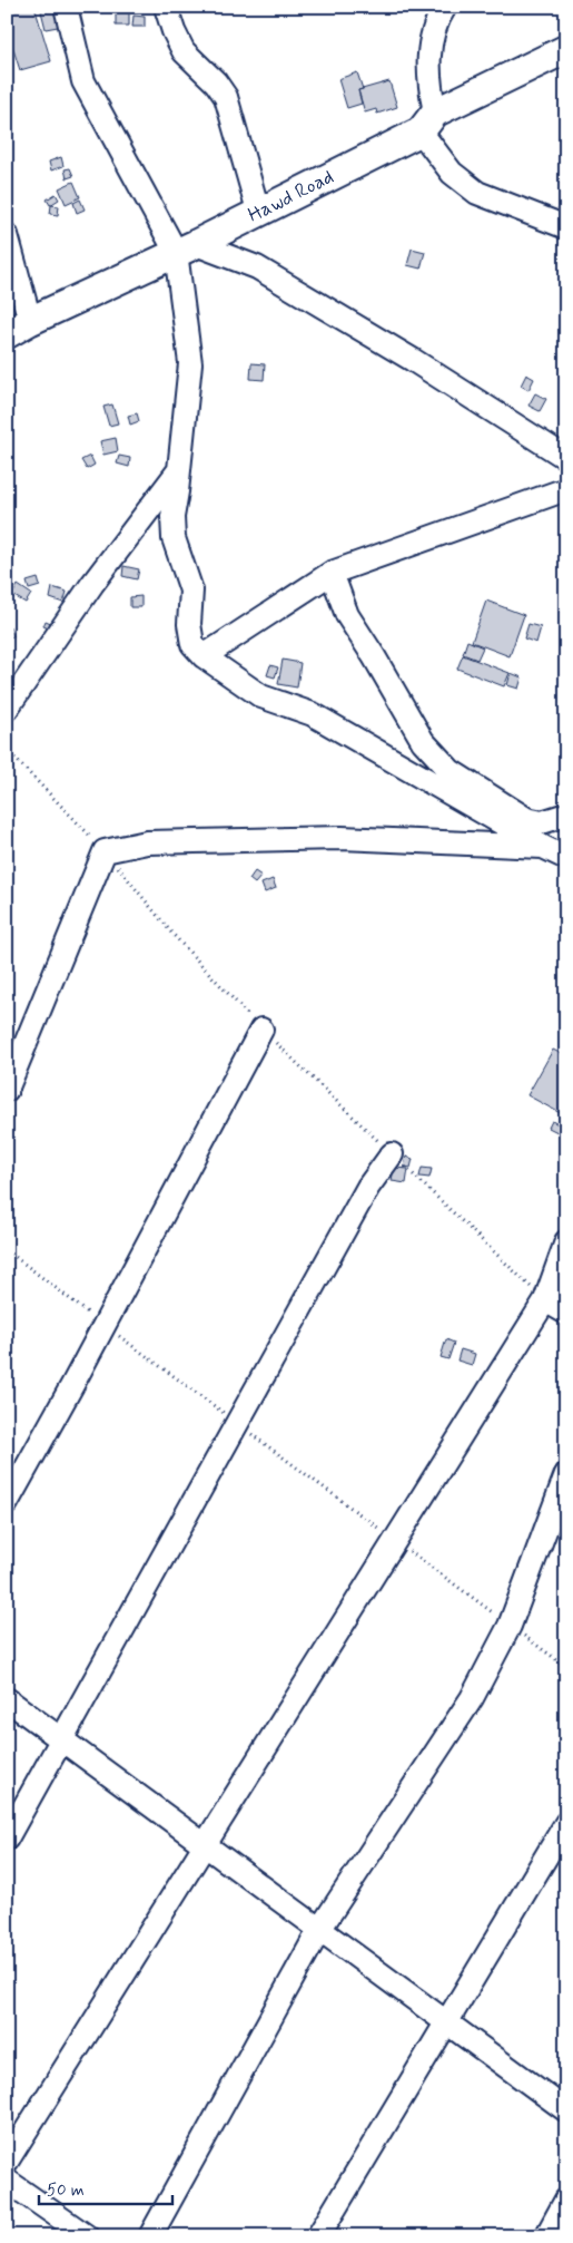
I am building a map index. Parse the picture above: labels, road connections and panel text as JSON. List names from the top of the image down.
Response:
{
  "streets": {
    "main road": ["Hawd Road"]
  },
  "scale_bar": "50 m"
}
